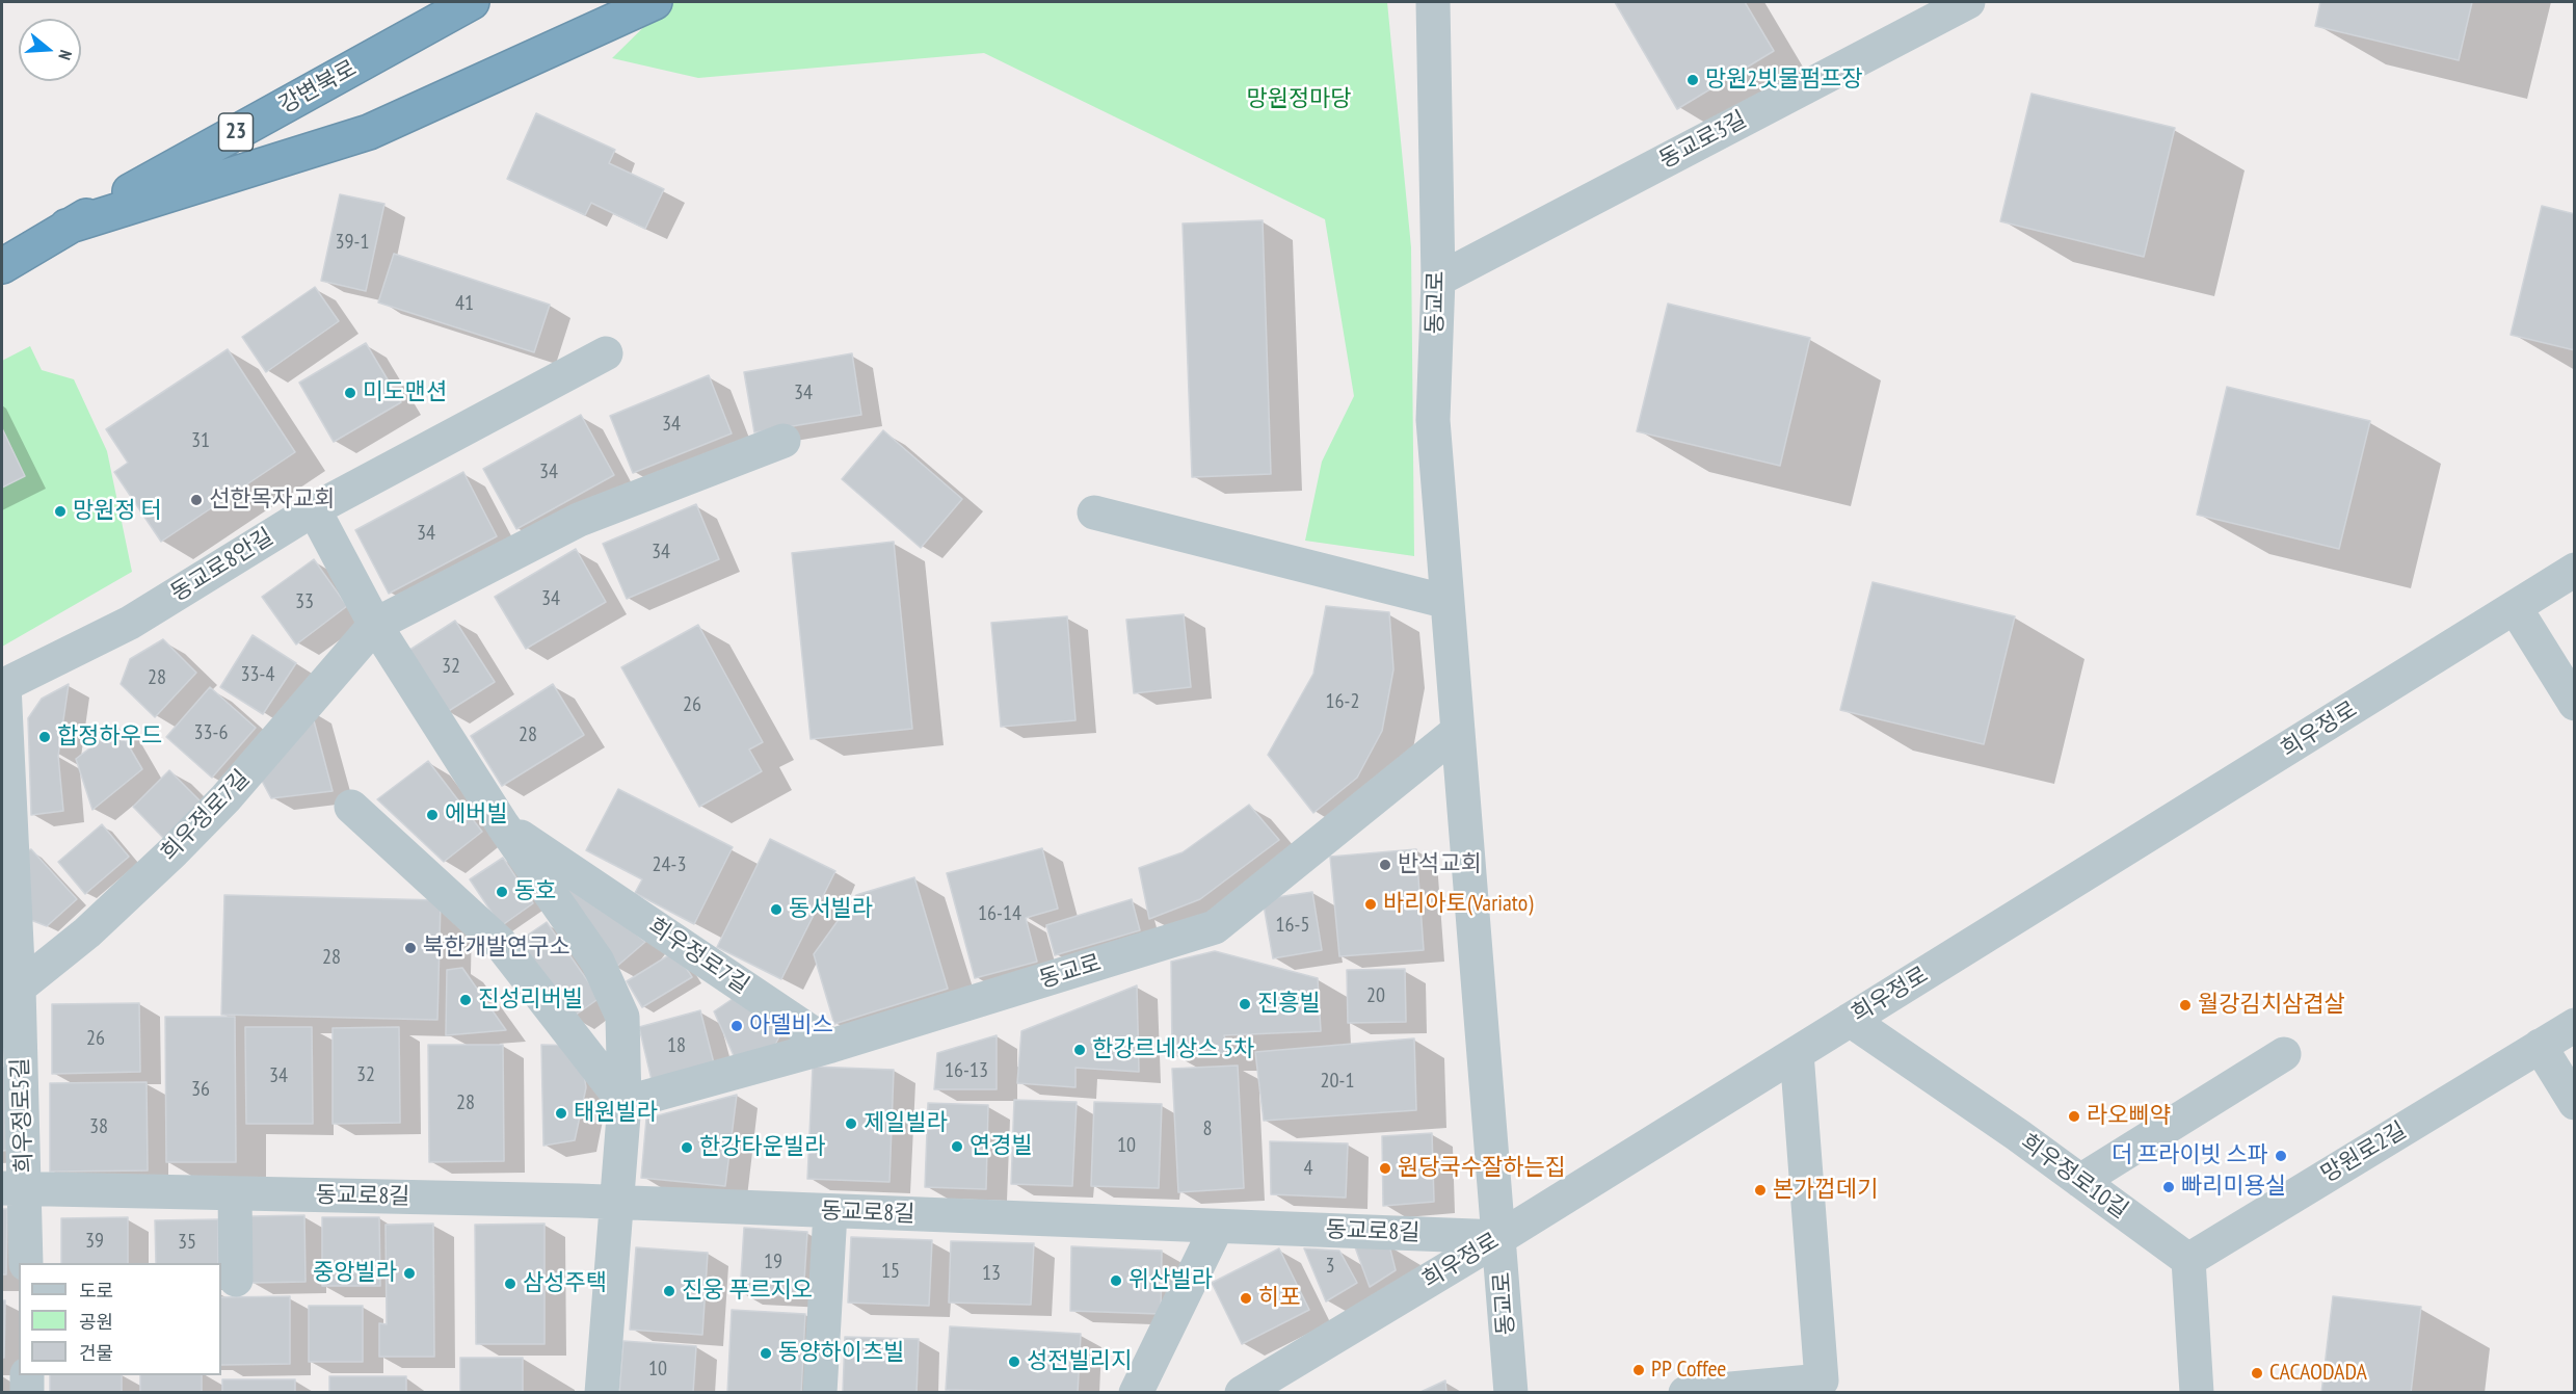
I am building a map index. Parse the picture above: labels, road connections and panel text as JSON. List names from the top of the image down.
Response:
{
  "streets": {
    "highway": ["강변북로", "23"],
    "street": [
      "동교로3길",
      "동교로",
      "동교로8안길",
      "희우정로",
      "희우정로7길",
      "희우정로5길",
      "망원로2길",
      "희우정로10길",
      "동교로8길"
    ]
  },
  "crossings": [
    ["동교로3길", "동교로"],
    ["동교로", "희우정로"],
    ["동교로", "희우정로7길"],
    ["동교로", "동교로8길"],
    ["동교로8안길", "희우정로7길"],
    ["동교로8안길", "희우정로5길"],
    ["희우정로", "희우정로10길"],
    ["희우정로", "동교로8길"],
    ["희우정로7길", "희우정로5길"],
    ["희우정로7길", "동교로8길"],
    ["희우정로5길", "동교로8길"],
    ["망원로2길", "희우정로10길"]
  ],
  "parks": ["망원정마당"],
  "places": [
    "망원2빗물펌프장",
    "미도맨션",
    "선한목자교회",
    "망원정 터",
    "합정하우드",
    "에버빌",
    "반석교회",
    "동호",
    "바리아토(Variato)",
    "동서빌라",
    "북한개발연구소",
    "진성리버빌",
    "진흥빌",
    "월강김치삼겹살",
    "아델비스",
    "한강르네상스 5차",
    "태원빌라",
    "라오삐약",
    "제일빌라",
    "연경빌",
    "한강타운빌라",
    "더 프라이빗 스파",
    "원당국수잘하는집",
    "빠리미용실",
    "본가껍데기",
    "중앙빌라",
    "위산빌라",
    "삼성주택",
    "진웅 푸르지오",
    "히포",
    "동양하이츠빌",
    "성전빌리지",
    "PP Coffee",
    "CACAODADA"
  ],
  "house_numbers": [
    "39-1",
    "41",
    "34",
    "34",
    "31",
    "34",
    "34",
    "34",
    "34",
    "33",
    "32",
    "33-4",
    "28",
    "16-2",
    "26",
    "33-6",
    "28",
    "24-3",
    "16-14",
    "16-5",
    "28",
    "20",
    "26",
    "18",
    "16-13",
    "32",
    "34",
    "20-1",
    "36",
    "28",
    "38",
    "8",
    "10",
    "4",
    "39",
    "35",
    "19",
    "3",
    "15",
    "13",
    "10"
  ],
  "legend": ["도로", "공원", "건물"],
  "north": "right"
}
